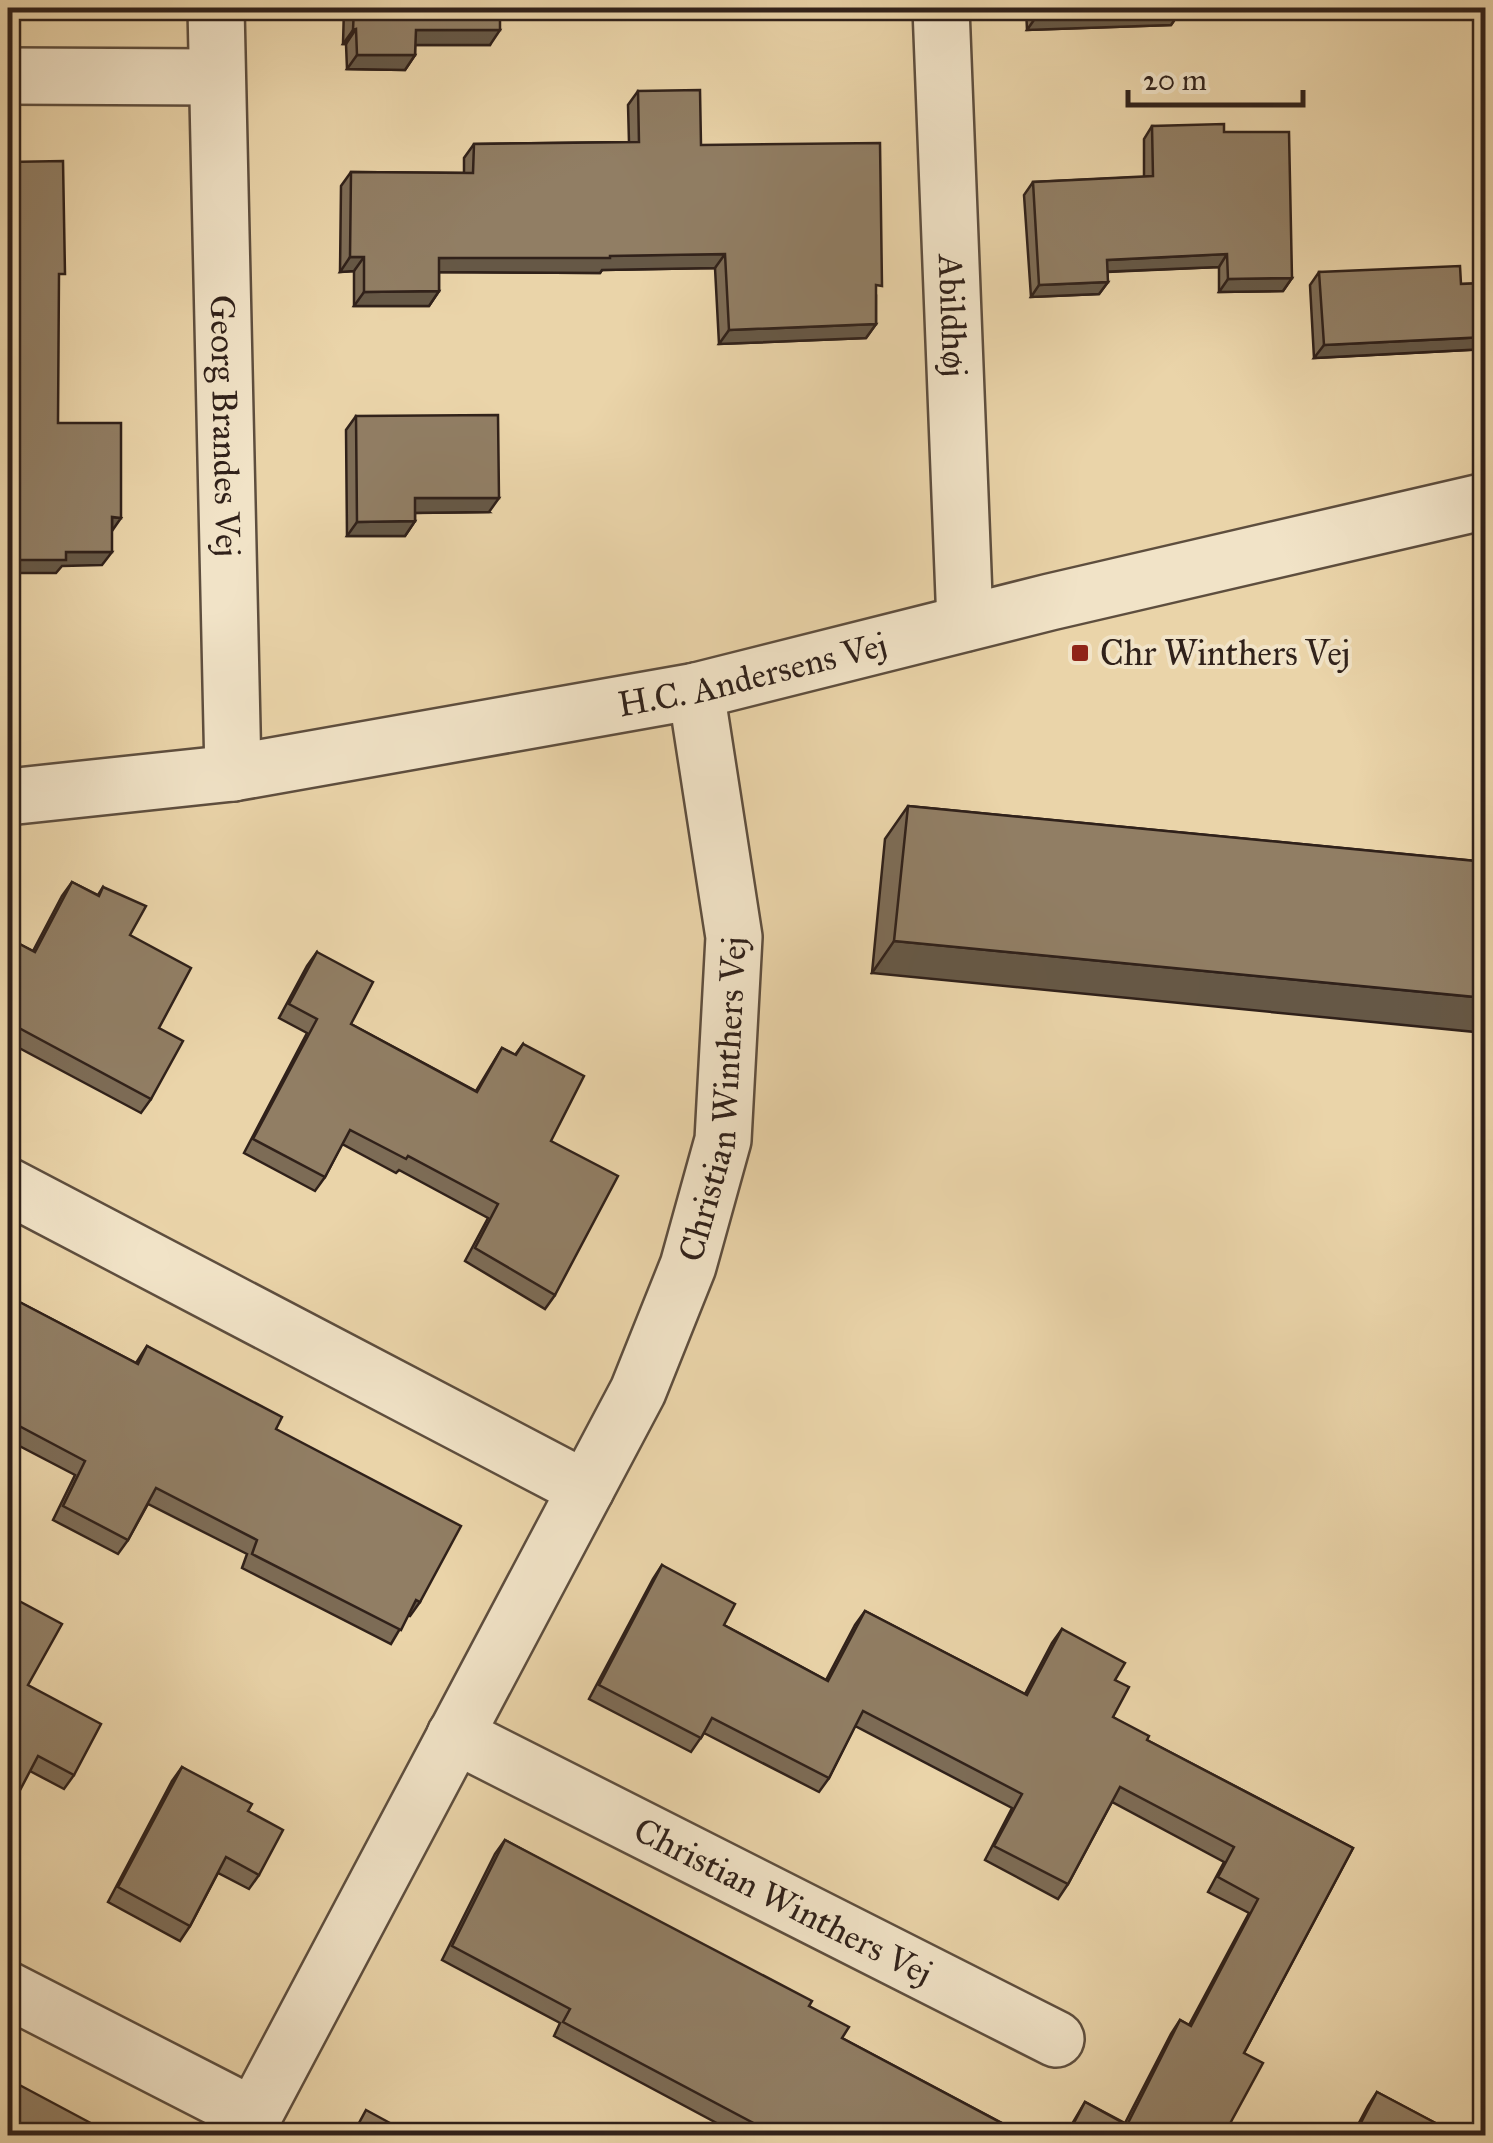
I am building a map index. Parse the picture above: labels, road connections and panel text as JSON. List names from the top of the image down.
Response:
{
  "streets": {
    "street": [
      "Abildhøj",
      "Georg Brandes Vej",
      "H.C. Andersens Vej",
      "Christian Winthers Vej"
    ]
  },
  "crossings": [
    ["Abildhøj", "H.C. Andersens Vej"],
    ["Georg Brandes Vej", "H.C. Andersens Vej"],
    ["H.C. Andersens Vej", "Christian Winthers Vej"]
  ],
  "places": {
    "transit": ["Chr Winthers Vej"]
  },
  "scale_bar": "20 m"
}
